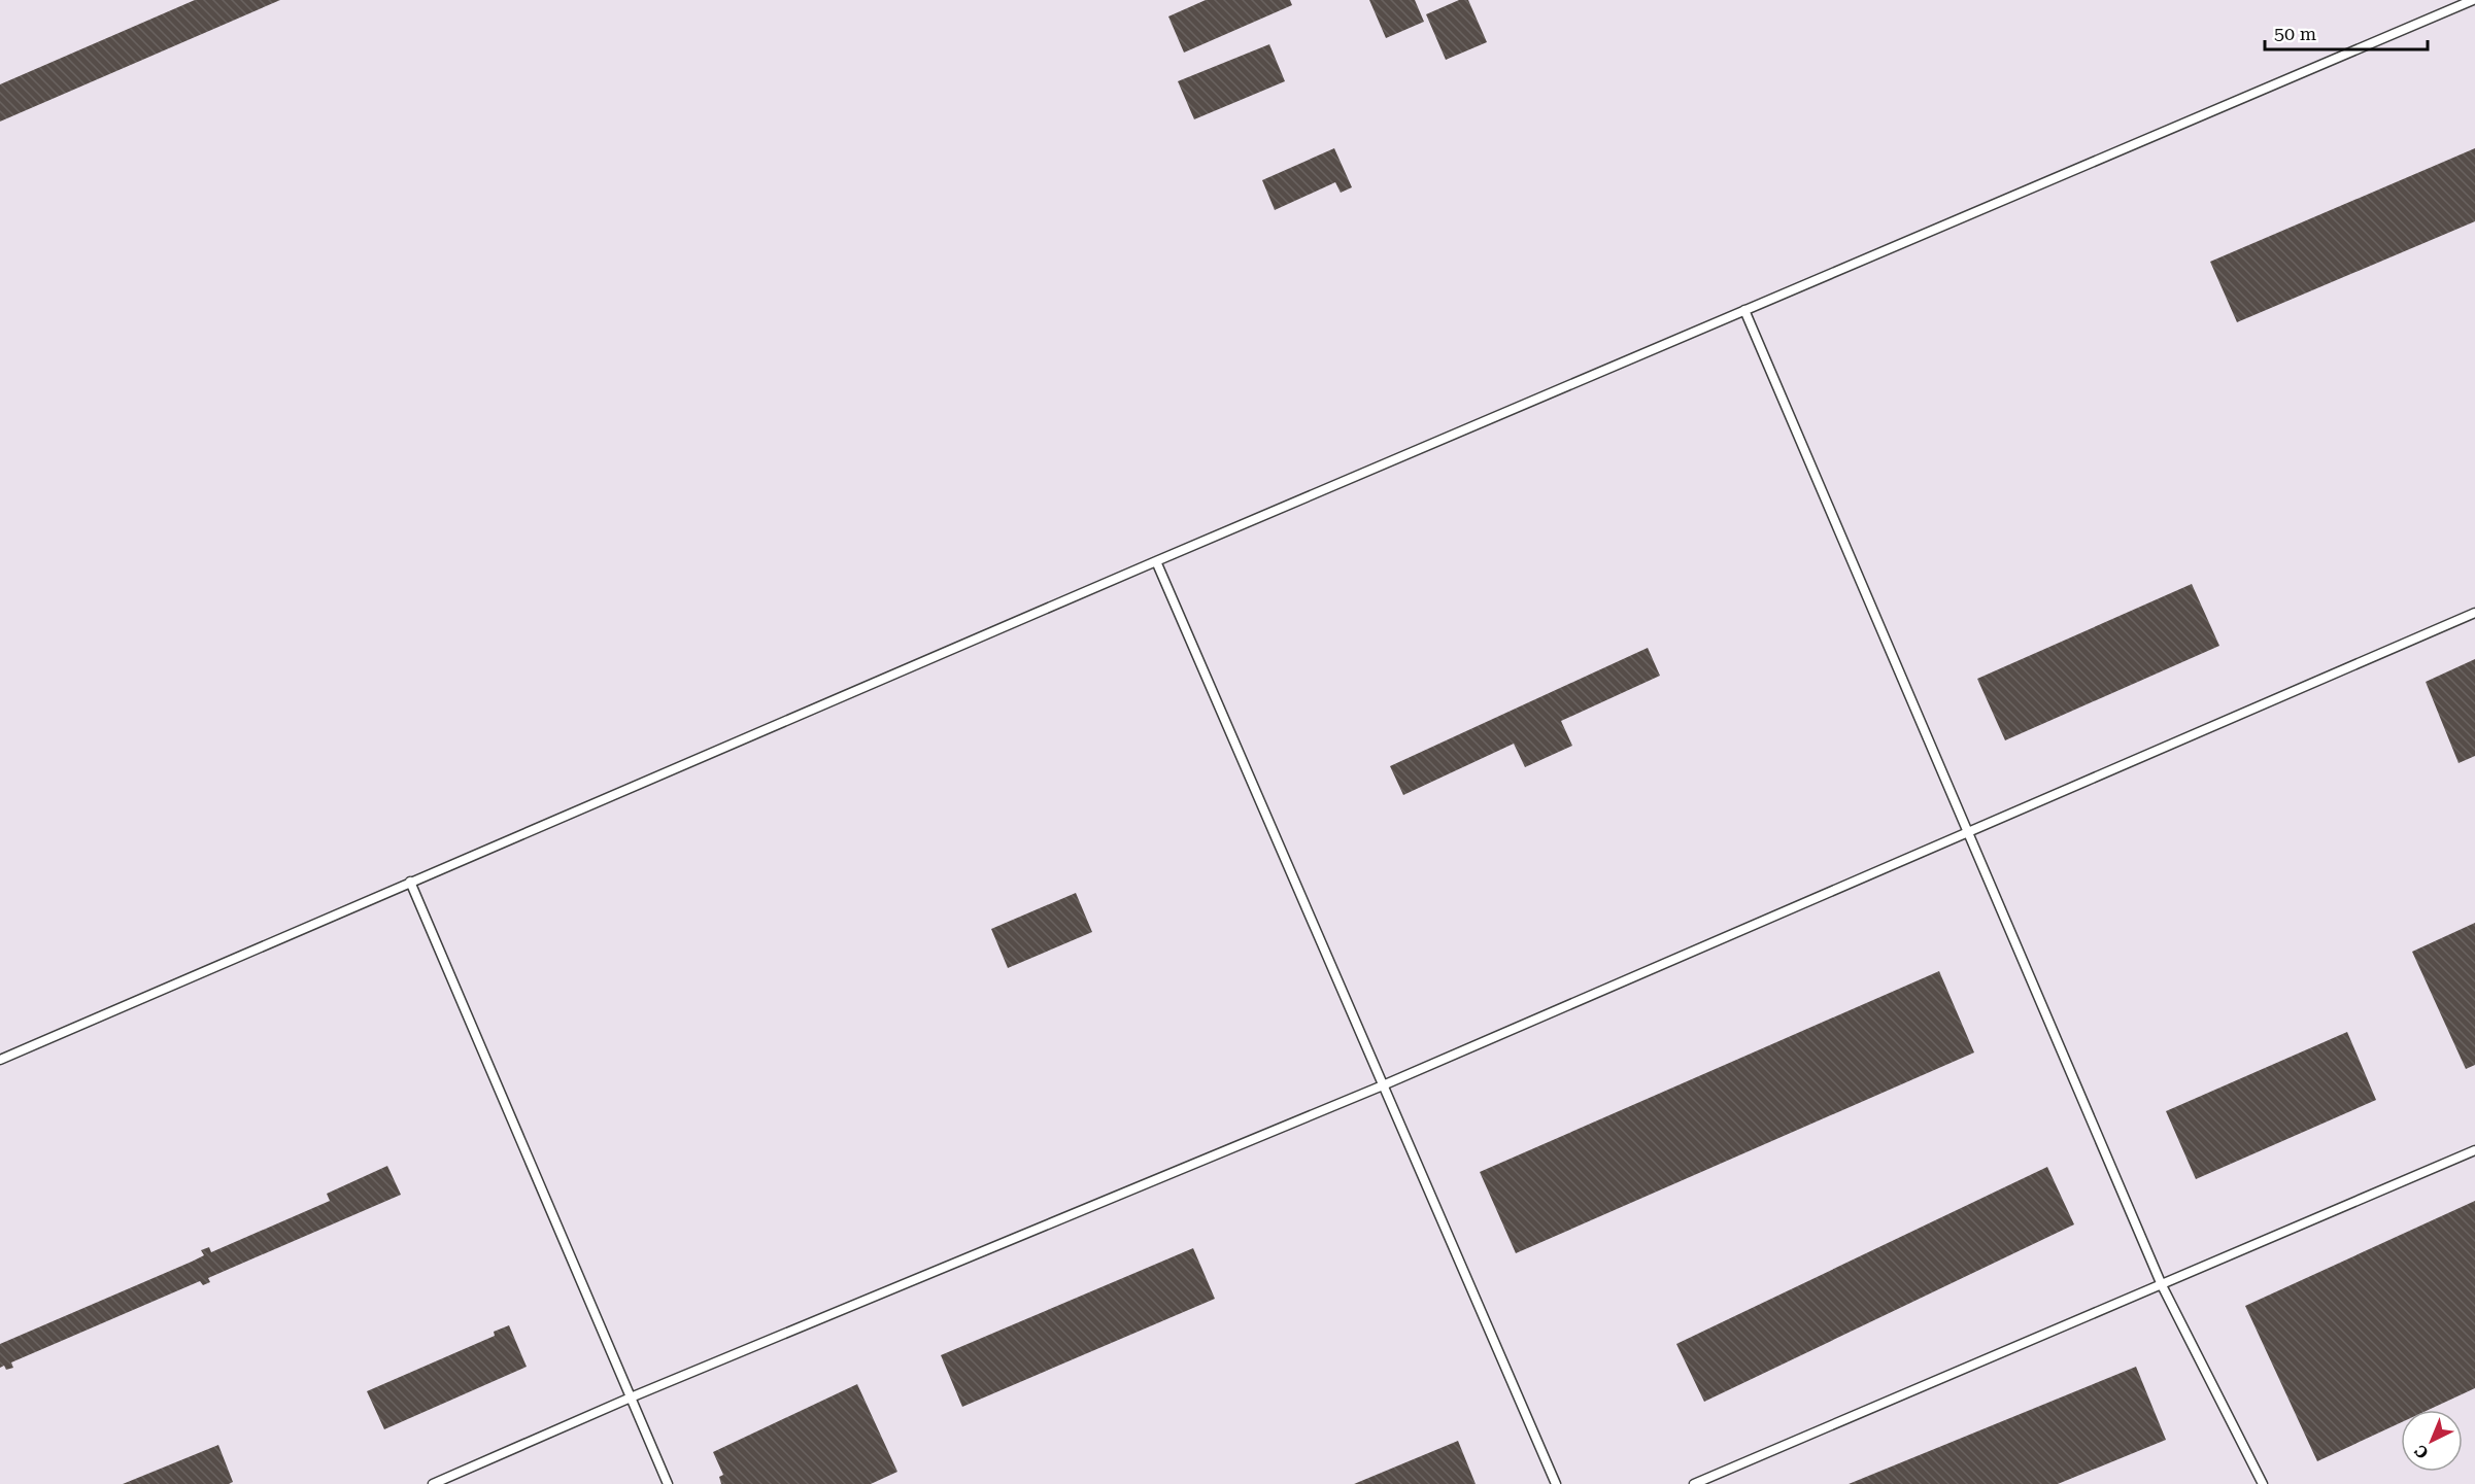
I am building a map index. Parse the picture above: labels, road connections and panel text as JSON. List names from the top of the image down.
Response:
{
  "scale_bar": "50 m",
  "north": "bottom left"
}
